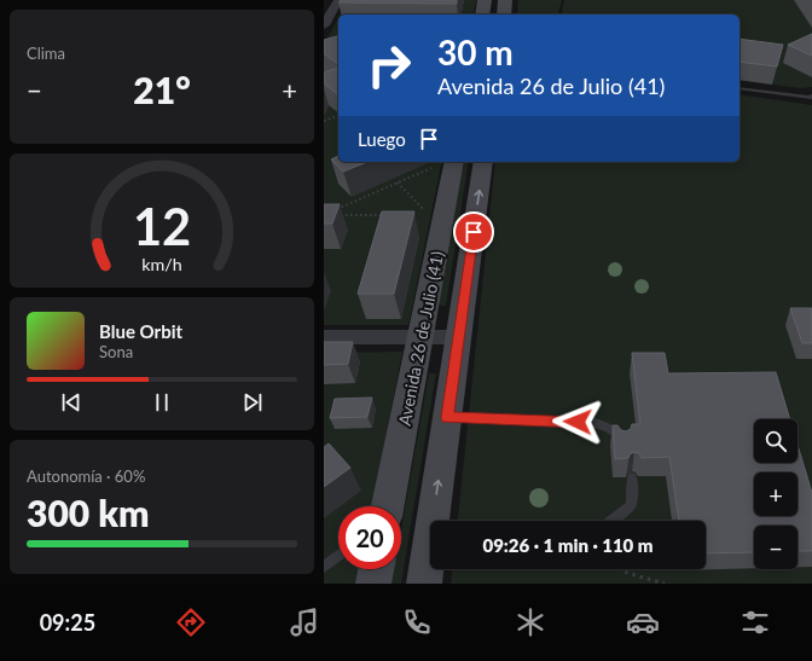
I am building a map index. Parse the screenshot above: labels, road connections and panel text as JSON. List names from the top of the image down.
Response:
{
  "streets": {
    "main road": ["Avenida 26 de Julio (41)"]
  },
  "page": {
    "tile": [
      "Clima",
      ["Autonomía · 60%", "300 km"]
    ],
    "turn": ["30 m", "Avenida 26 de Julio (41)"],
    "heat": ["−", "21°", "+"],
    "then": "Luego",
    "song": ["Blue Orbit", "Sona"],
    "map_buttons": ["+", "−"],
    "limit": "20",
    "trip": "09:26 · 1 min · 110 m",
    "tabs": "09:25",
    "gauge": ["12", "km/h"]
  }
}
